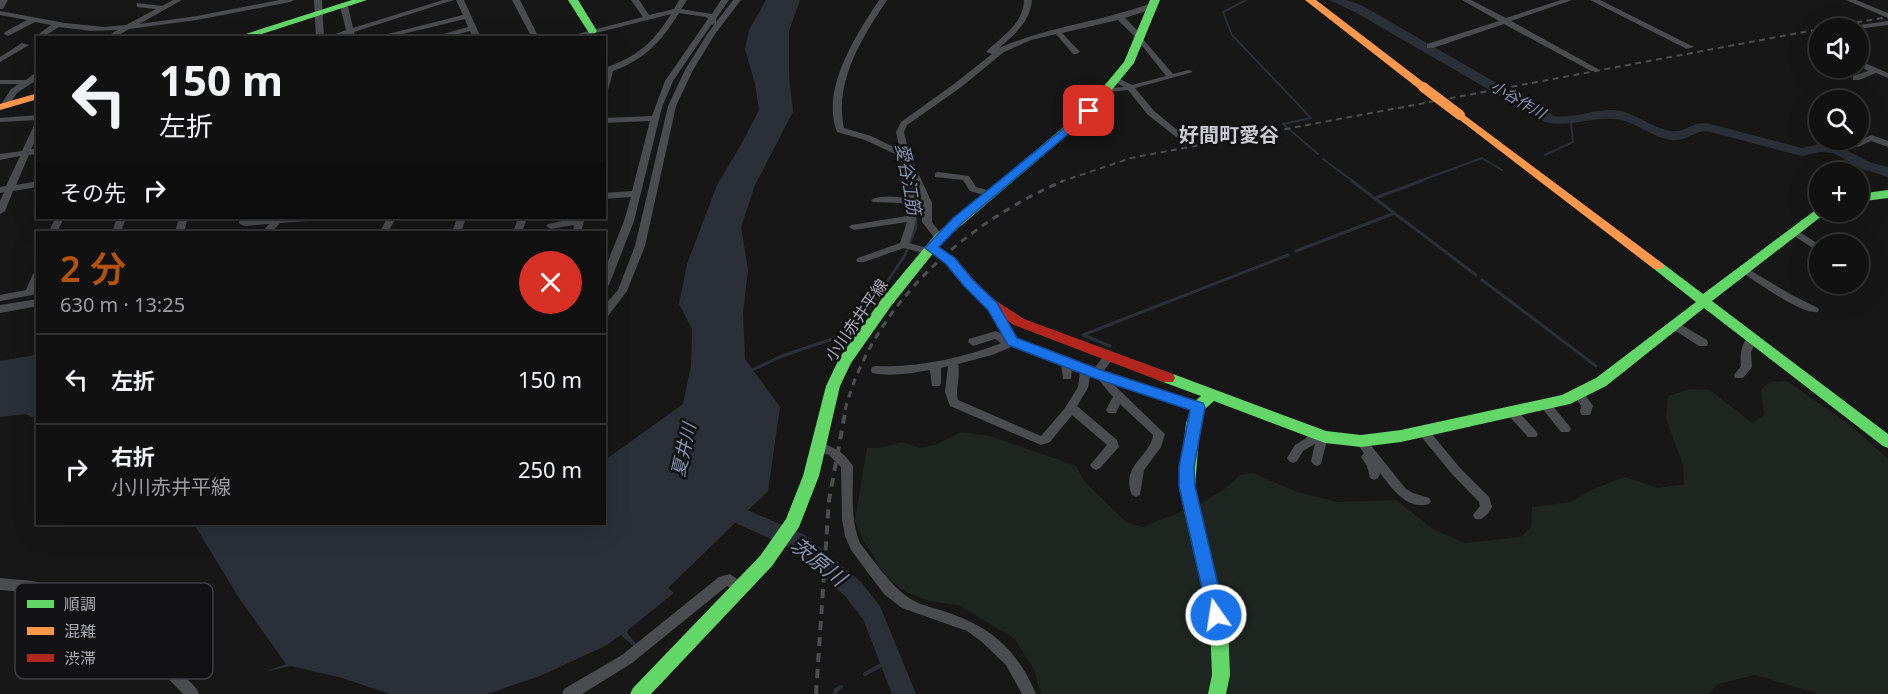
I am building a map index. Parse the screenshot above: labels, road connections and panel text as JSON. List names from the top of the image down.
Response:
{
  "streets": {
    "main road": ["小川赤井平線"]
  },
  "districts": ["好間町愛谷"],
  "water": [
    "小谷作川",
    "愛谷江筋",
    "夏井川",
    "茨原川"
  ],
  "legend": ["順調", "混雑", "渋滞"],
  "page": {
    "map_buttons": ["+", "−"],
    "turn": ["150 m", "左折"],
    "then": "その先",
    "heading": ["2 分", "630 m · 13:25"],
    "list": [
      {
        "name": "左折",
        "value": "150 m"
      },
      {
        "name": "右折",
        "note": "小川赤井平線",
        "value": "250 m"
      }
    ]
  }
}
